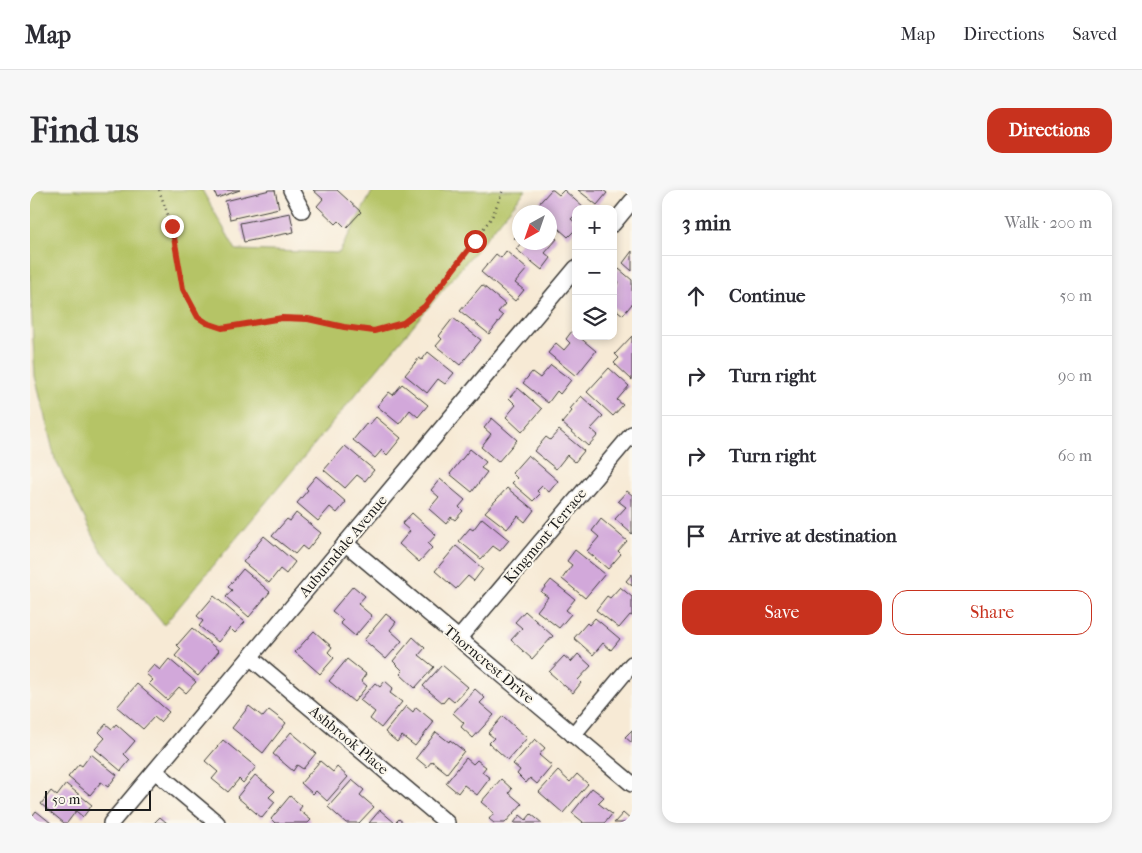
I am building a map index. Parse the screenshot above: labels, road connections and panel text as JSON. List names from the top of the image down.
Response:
{
  "streets": {
    "street": [
      "Kingmont Terrace",
      "Auburndale Avenue",
      "Thorncrest Drive",
      "Ashbrook Place"
    ]
  },
  "crossings": [
    ["Kingmont Terrace", "Thorncrest Drive"],
    ["Auburndale Avenue", "Thorncrest Drive"],
    ["Auburndale Avenue", "Ashbrook Place"]
  ],
  "scale_bar": "50 m",
  "north": "bottom left",
  "page": {
    "header": "Map",
    "nav": ["Map", "Directions", "Saved"],
    "buttons": [
      "Directions",
      ["Save", "Share"]
    ],
    "title": "Find us",
    "heading": ["3 min", "Walk · 200 m"],
    "map_buttons": ["+", "−"],
    "list": [
      ["Continue", "50 m"],
      ["Turn right", "90 m"],
      ["Turn right", "60 m"],
      "Arrive at destination"
    ],
    "scale": "50 m"
  }
}
